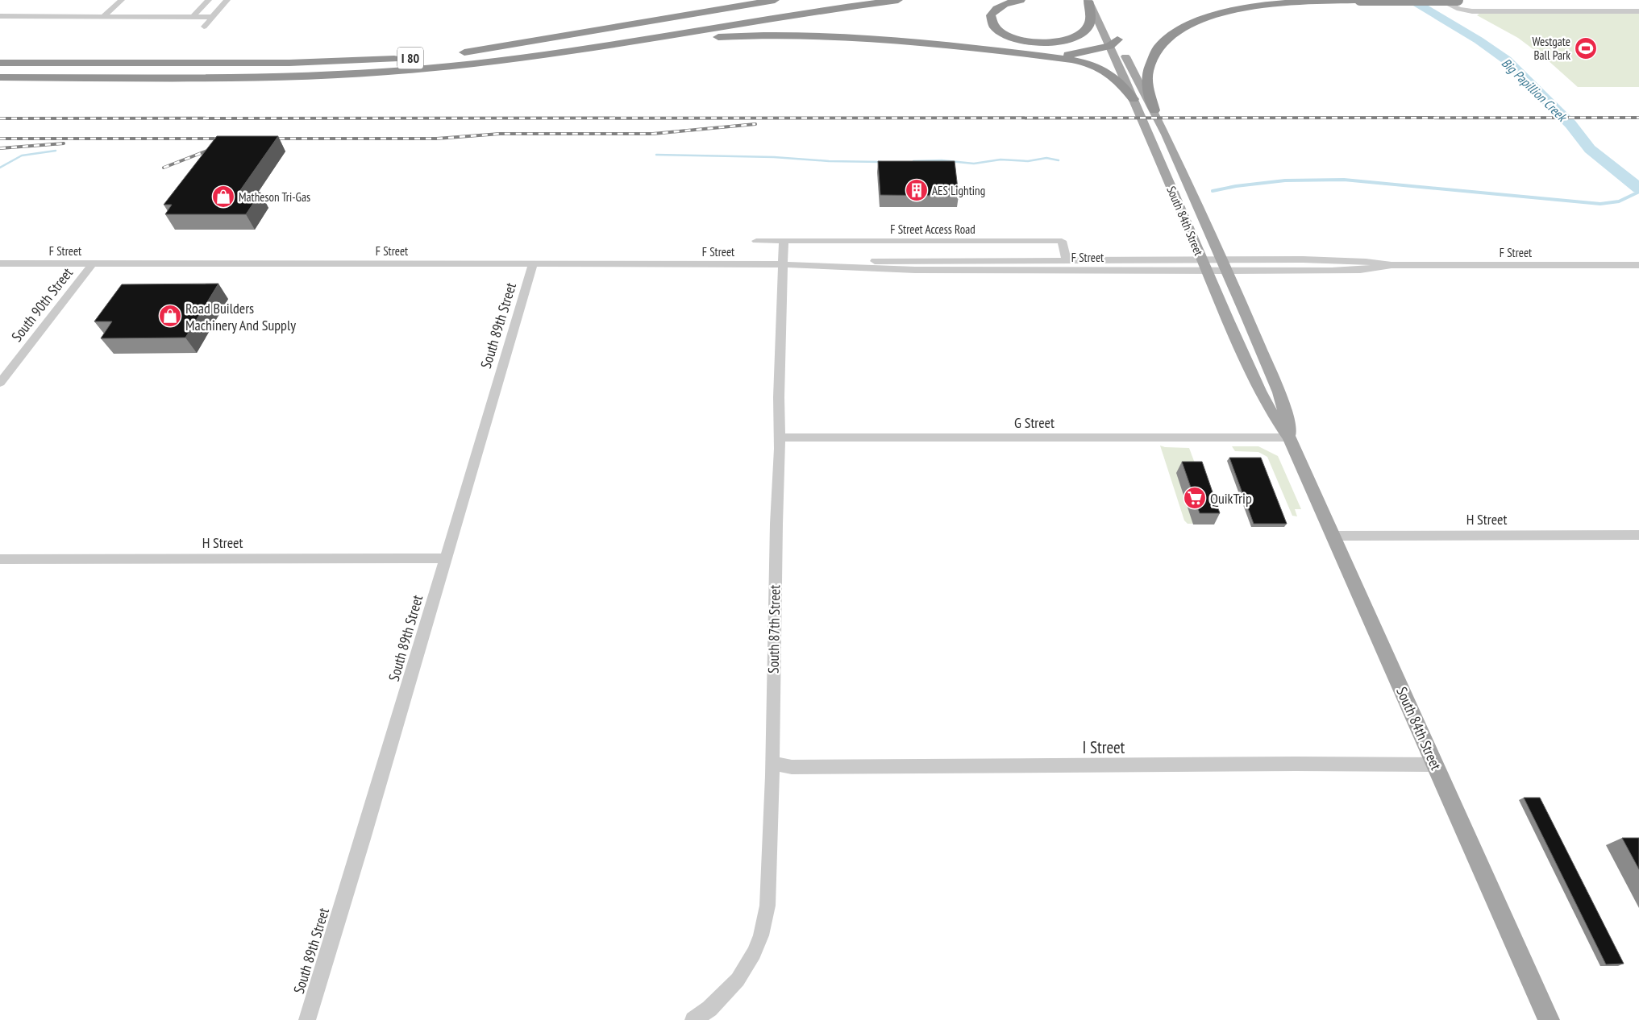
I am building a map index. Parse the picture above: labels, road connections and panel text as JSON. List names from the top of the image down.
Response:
{
  "streets": {
    "highway": ["I 80"],
    "main road": ["South 84th Street"],
    "street": [
      "F Street Access Road",
      "F Street",
      "South 90th Street",
      "South 89th Street",
      "G Street",
      "H Street",
      "South 87th Street",
      "I Street"
    ]
  },
  "crossings": [
    ["South 84th Street", "F Street"],
    ["South 84th Street", "G Street"],
    ["South 84th Street", "H Street"],
    ["South 84th Street", "I Street"],
    ["F Street Access Road", "F Street"],
    ["F Street", "South 90th Street"],
    ["F Street", "South 89th Street"],
    ["F Street", "South 87th Street"],
    ["South 89th Street", "H Street"],
    ["G Street", "South 87th Street"],
    ["South 87th Street", "I Street"]
  ],
  "water": ["Big Papillion Creek"],
  "places": {
    "sports": ["Westgate Ball Park"],
    "building": ["AES Lighting"],
    "shop": ["Matheson Tri-Gas", "Road Builders Machinery And Supply"],
    "supermarket": ["QuikTrip"]
  }
}
